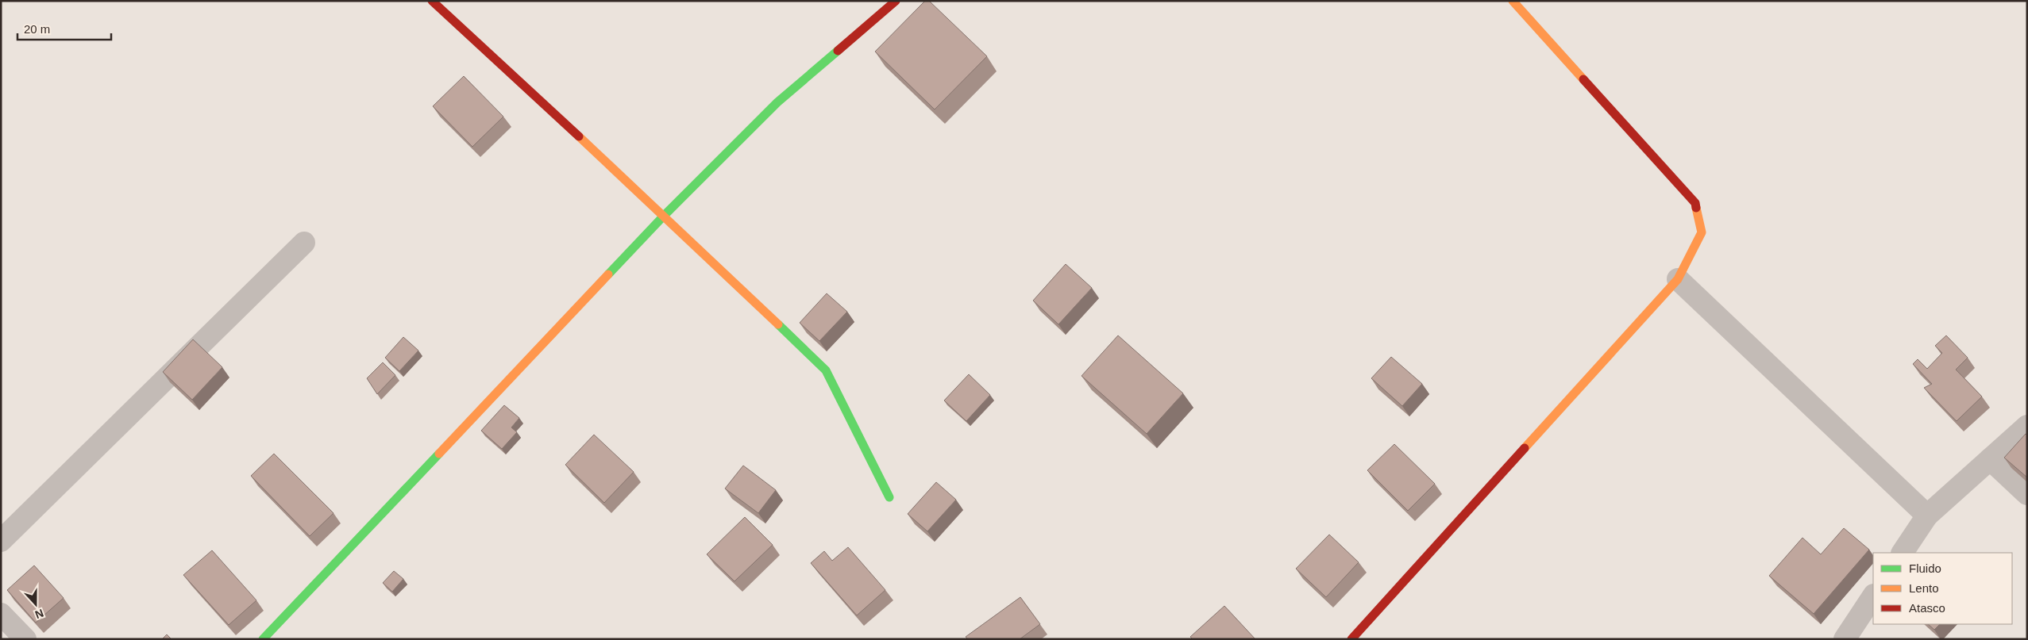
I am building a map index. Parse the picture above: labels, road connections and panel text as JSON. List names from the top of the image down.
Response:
{
  "legend": ["Fluido", "Lento", "Atasco"],
  "scale_bar": "20 m",
  "north": "bottom"
}
